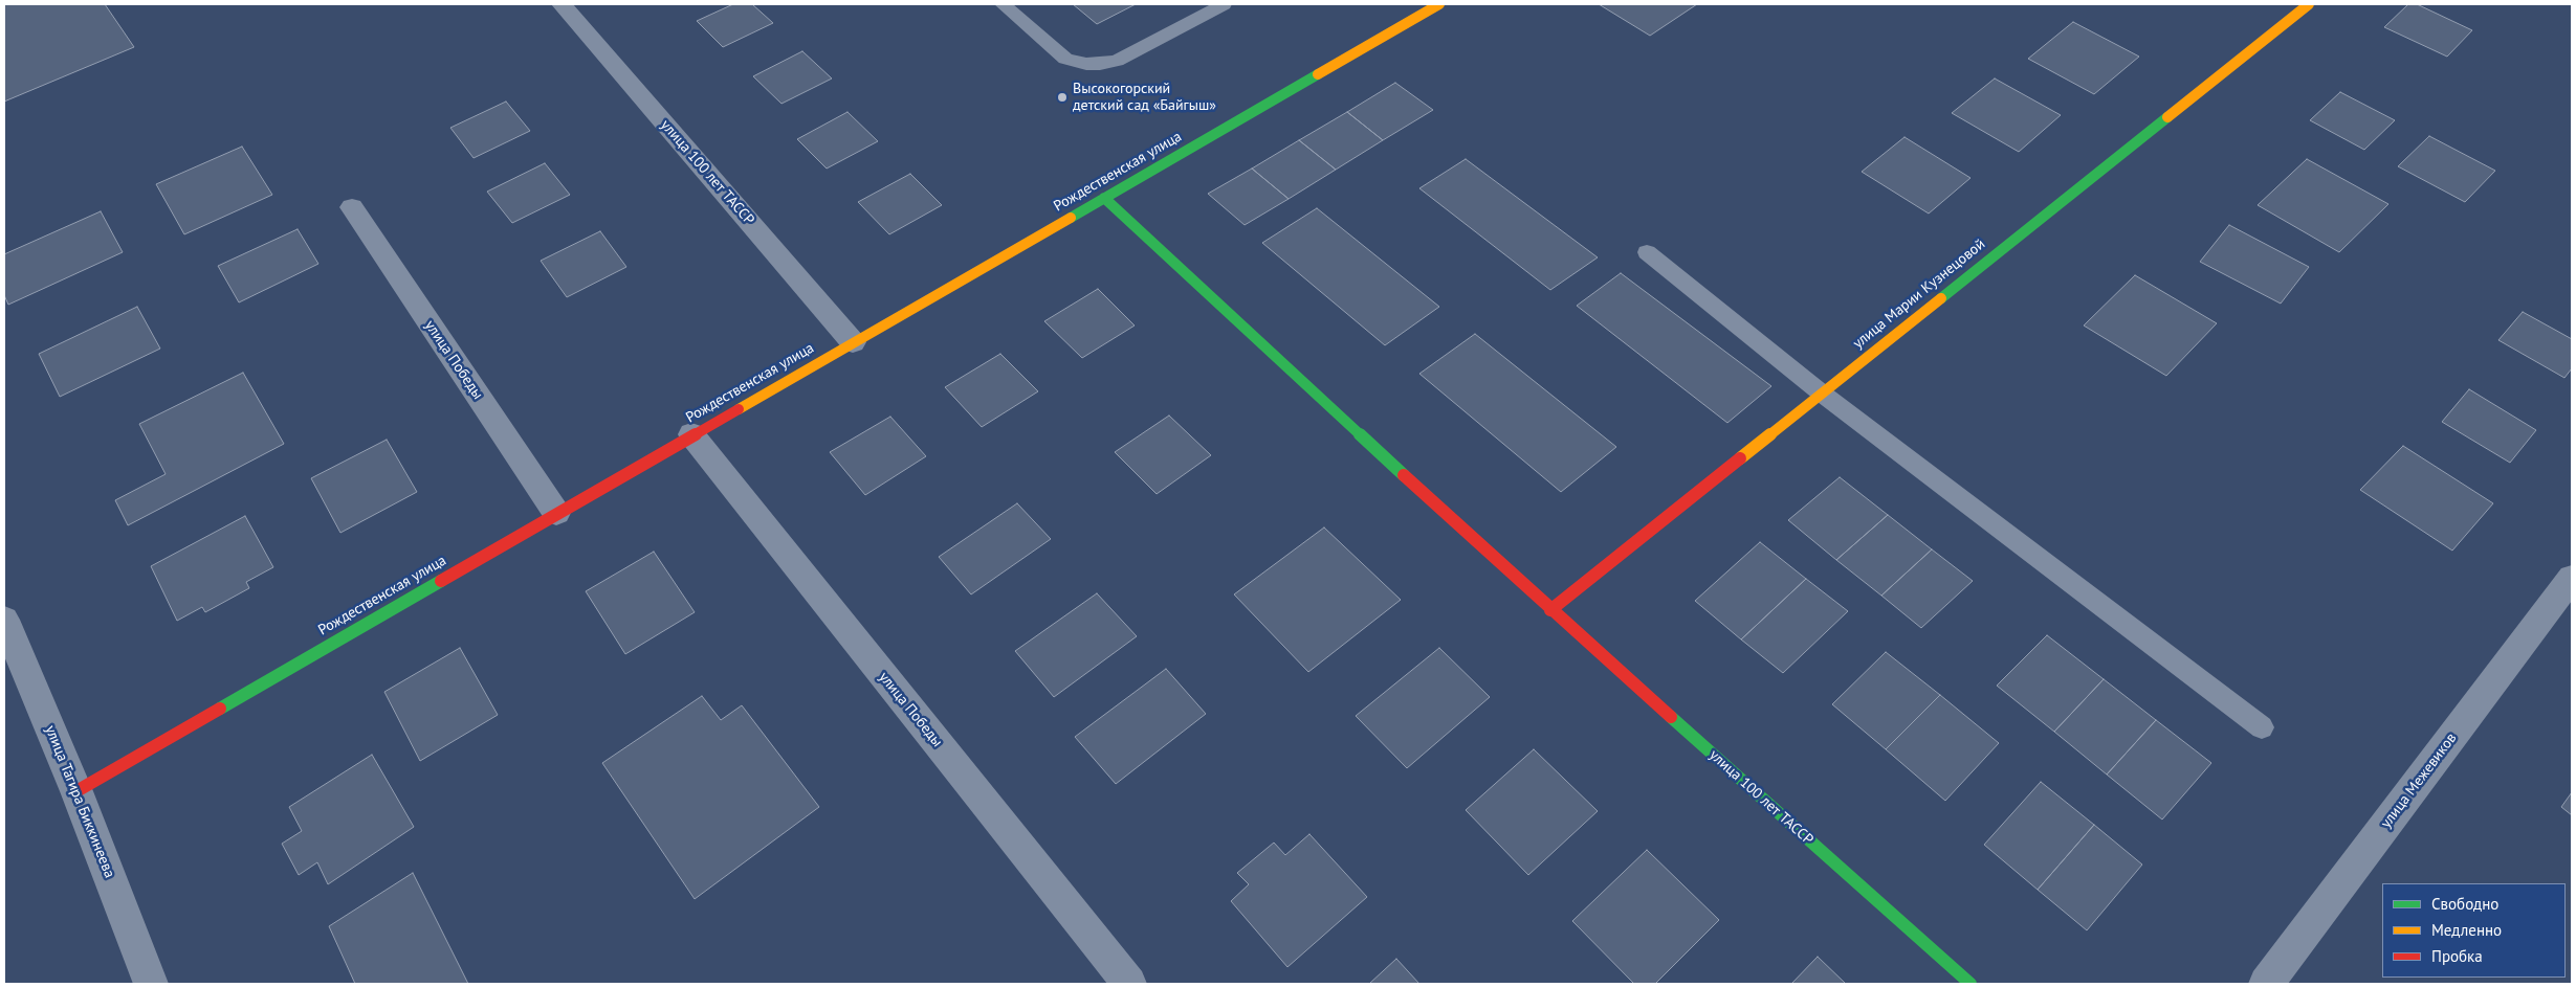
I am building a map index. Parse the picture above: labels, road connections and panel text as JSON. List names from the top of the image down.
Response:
{
  "streets": {
    "street": [
      "Рождественская улица",
      "улица 100 лет ТАССР",
      "улица Марии Кузнецовой",
      "улица Победы",
      "улица Межевиков",
      "улица Тагира Биккинеева"
    ]
  },
  "crossings": [
    ["Рождественская улица", "улица 100 лет ТАССР"],
    ["Рождественская улица", "улица Победы"],
    ["Рождественская улица", "улица Тагира Биккинеева"],
    ["улица 100 лет ТАССР", "улица Марии Кузнецовой"]
  ],
  "places": ["Высокогорский детский сад «Байгыш»"],
  "legend": ["Свободно", "Медленно", "Пробка"]
}
